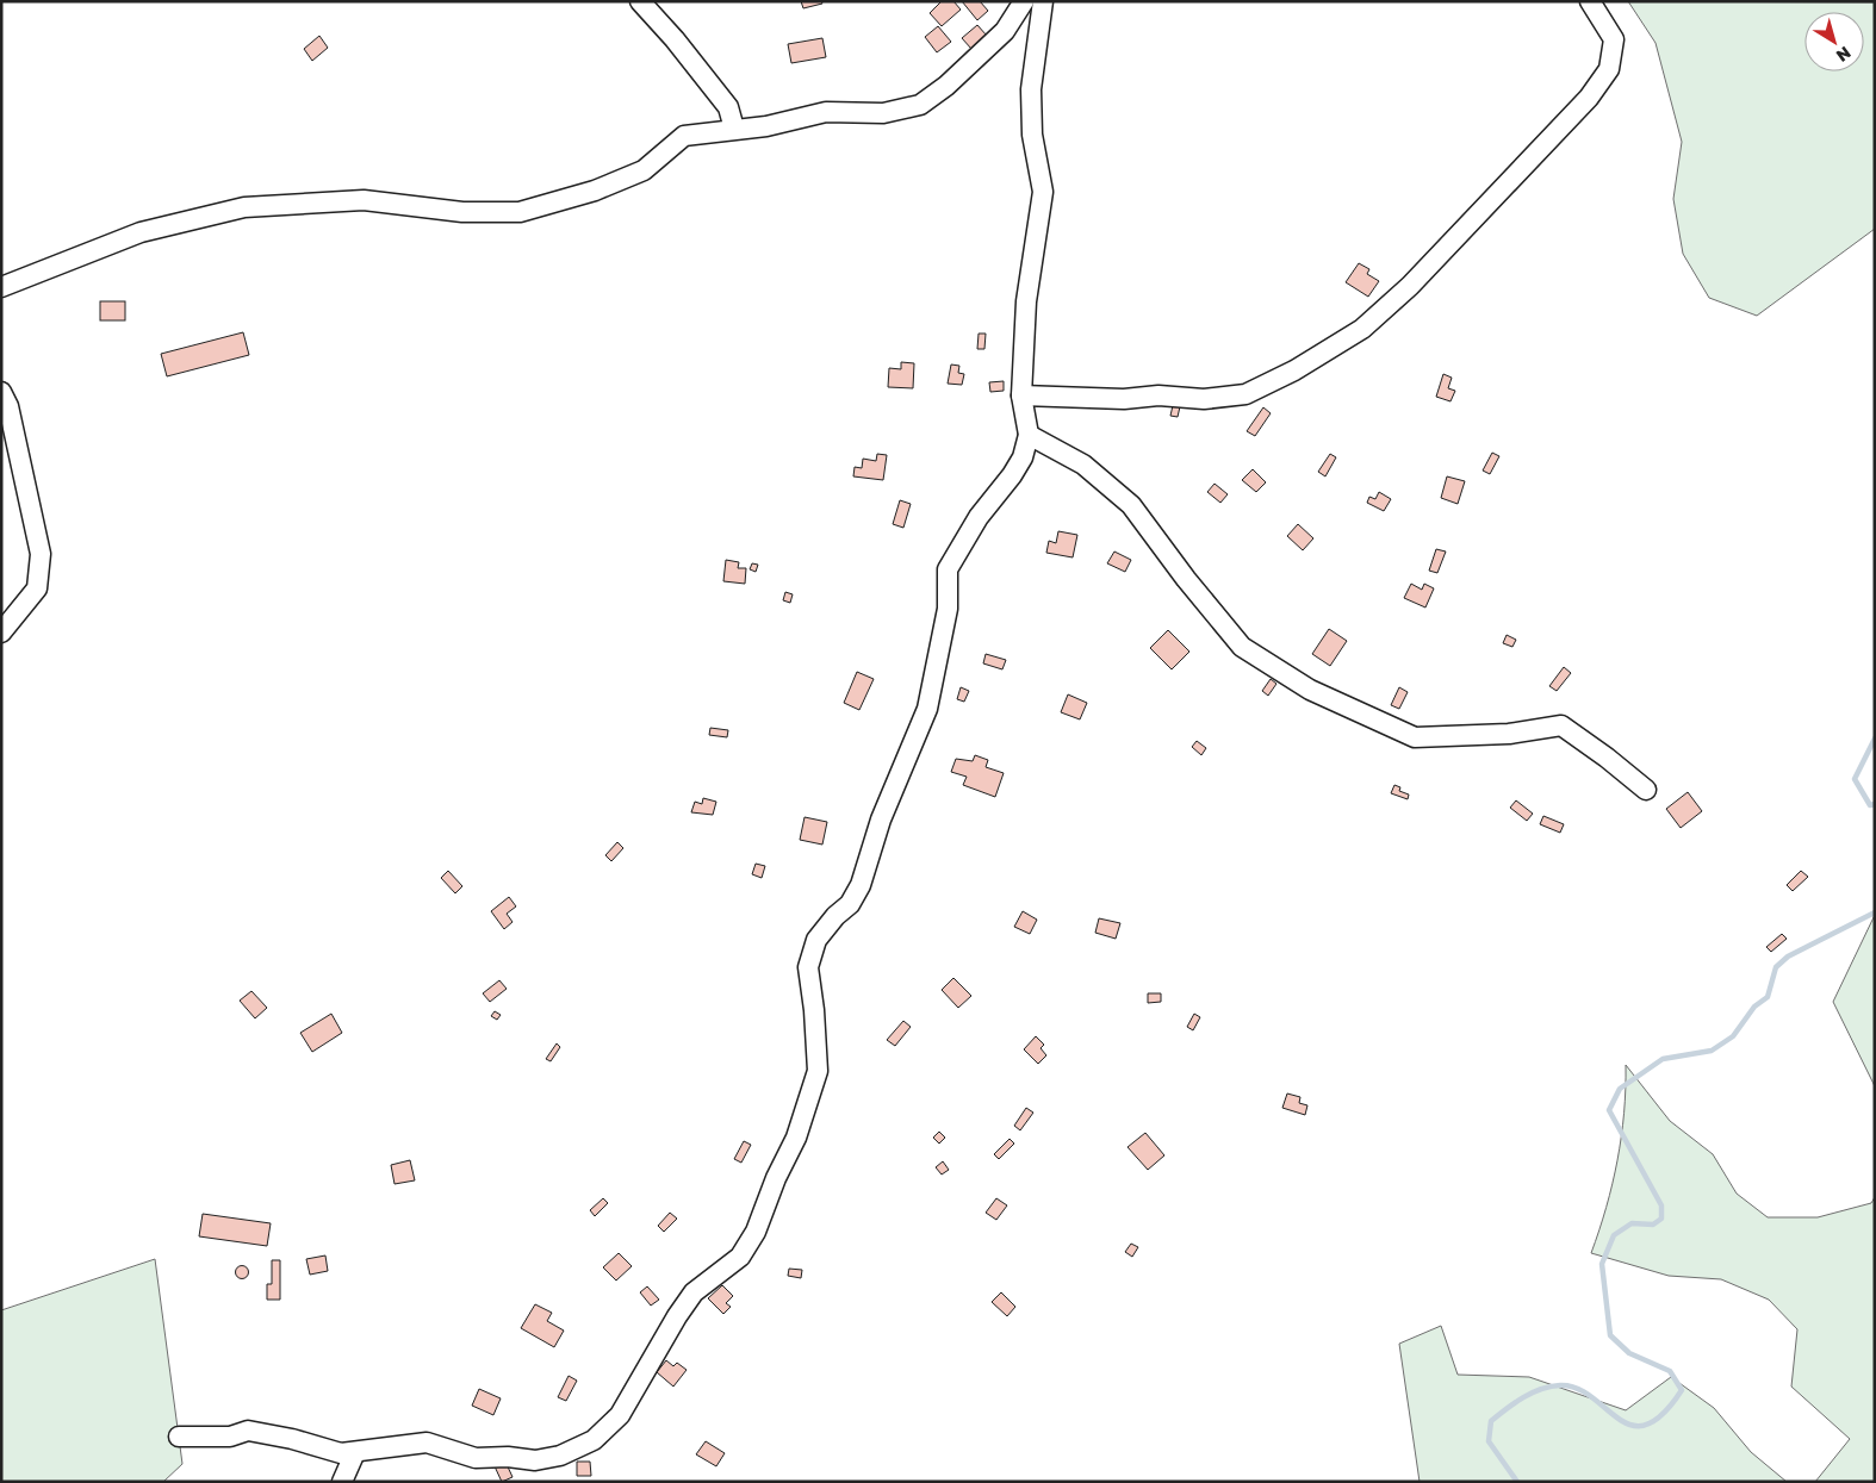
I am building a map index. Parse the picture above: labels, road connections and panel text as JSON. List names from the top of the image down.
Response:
{
  "north": "bottom right"
}
